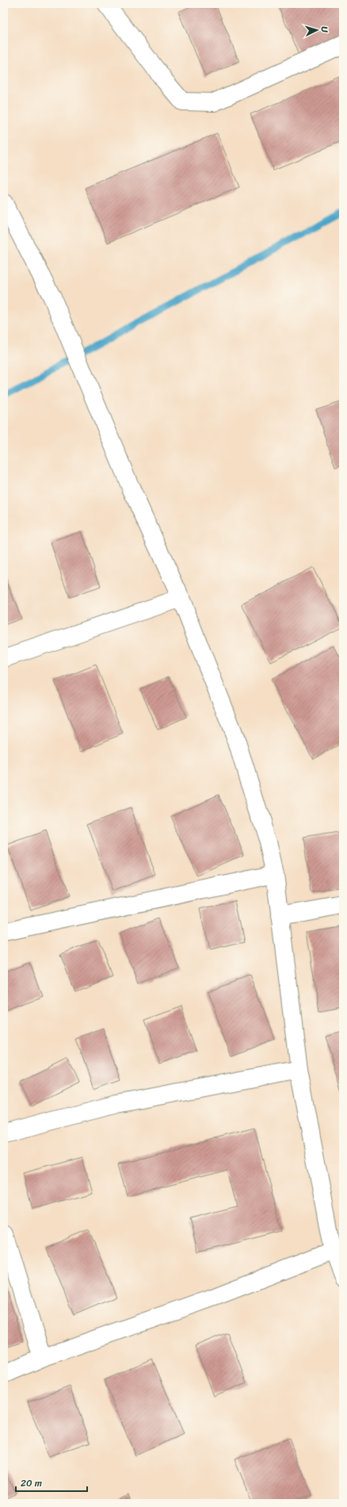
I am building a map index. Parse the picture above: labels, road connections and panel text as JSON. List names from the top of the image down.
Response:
{
  "scale_bar": "20 m",
  "north": "right"
}
